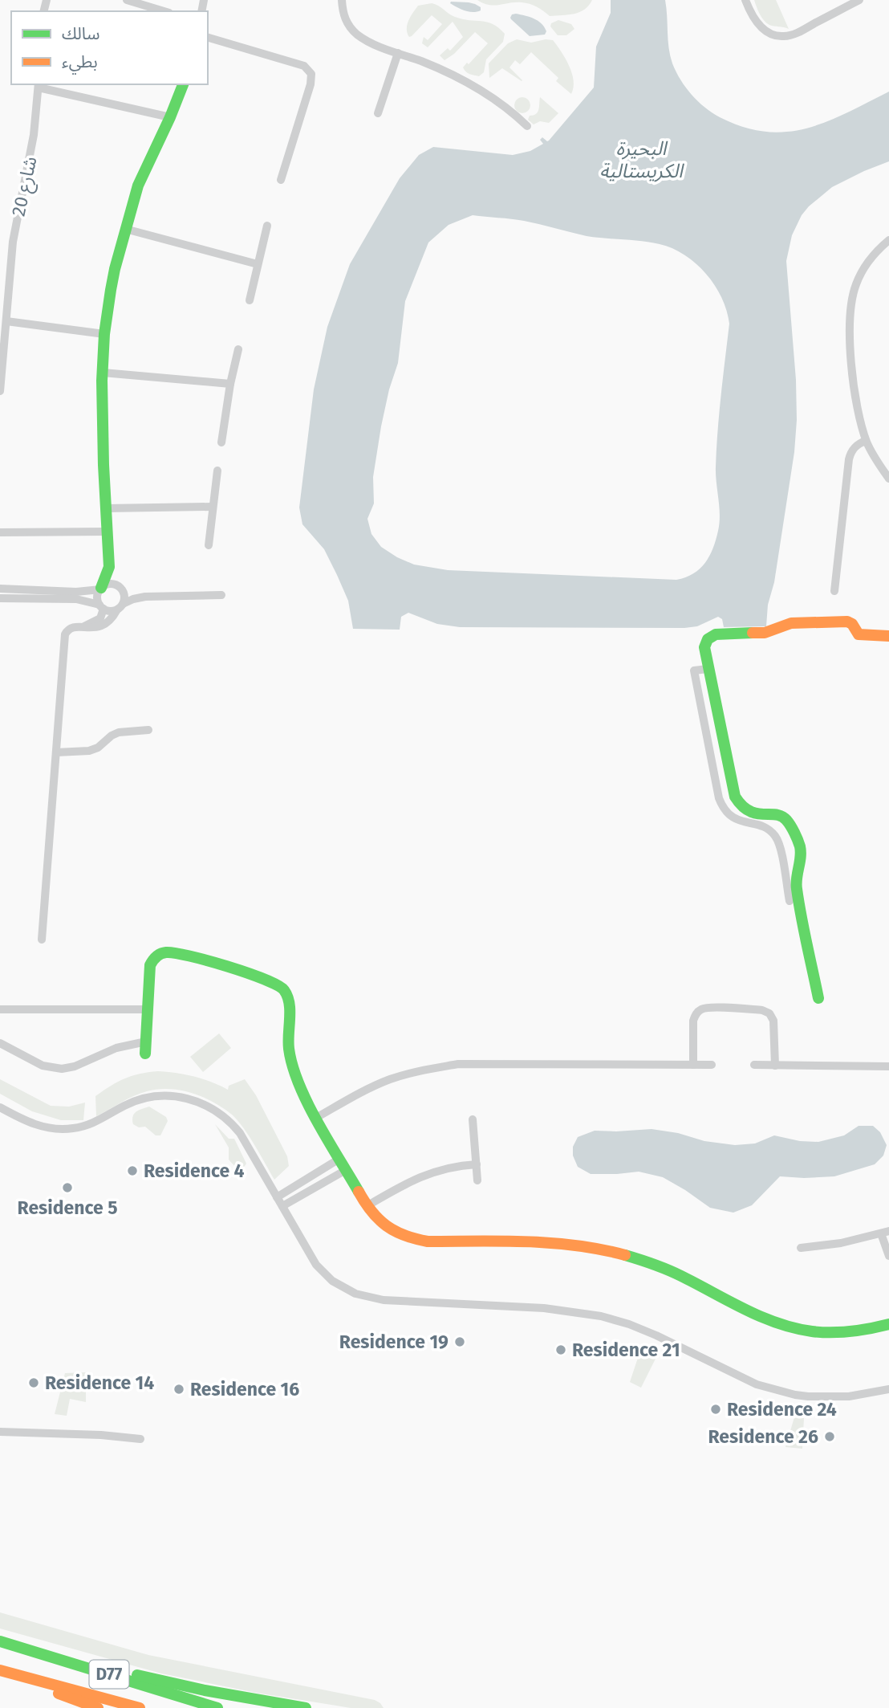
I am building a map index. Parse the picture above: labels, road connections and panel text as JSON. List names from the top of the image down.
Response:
{
  "streets": {
    "street": ["شارع 20", "D77"]
  },
  "water": ["البحيرة الكريستالية"],
  "places": [
    "Residence 4",
    "Residence 5",
    "Residence 19",
    "Residence 21",
    "Residence 14",
    "Residence 16",
    "Residence 24",
    "Residence 26"
  ],
  "legend": ["سالك", "بطيء"]
}
